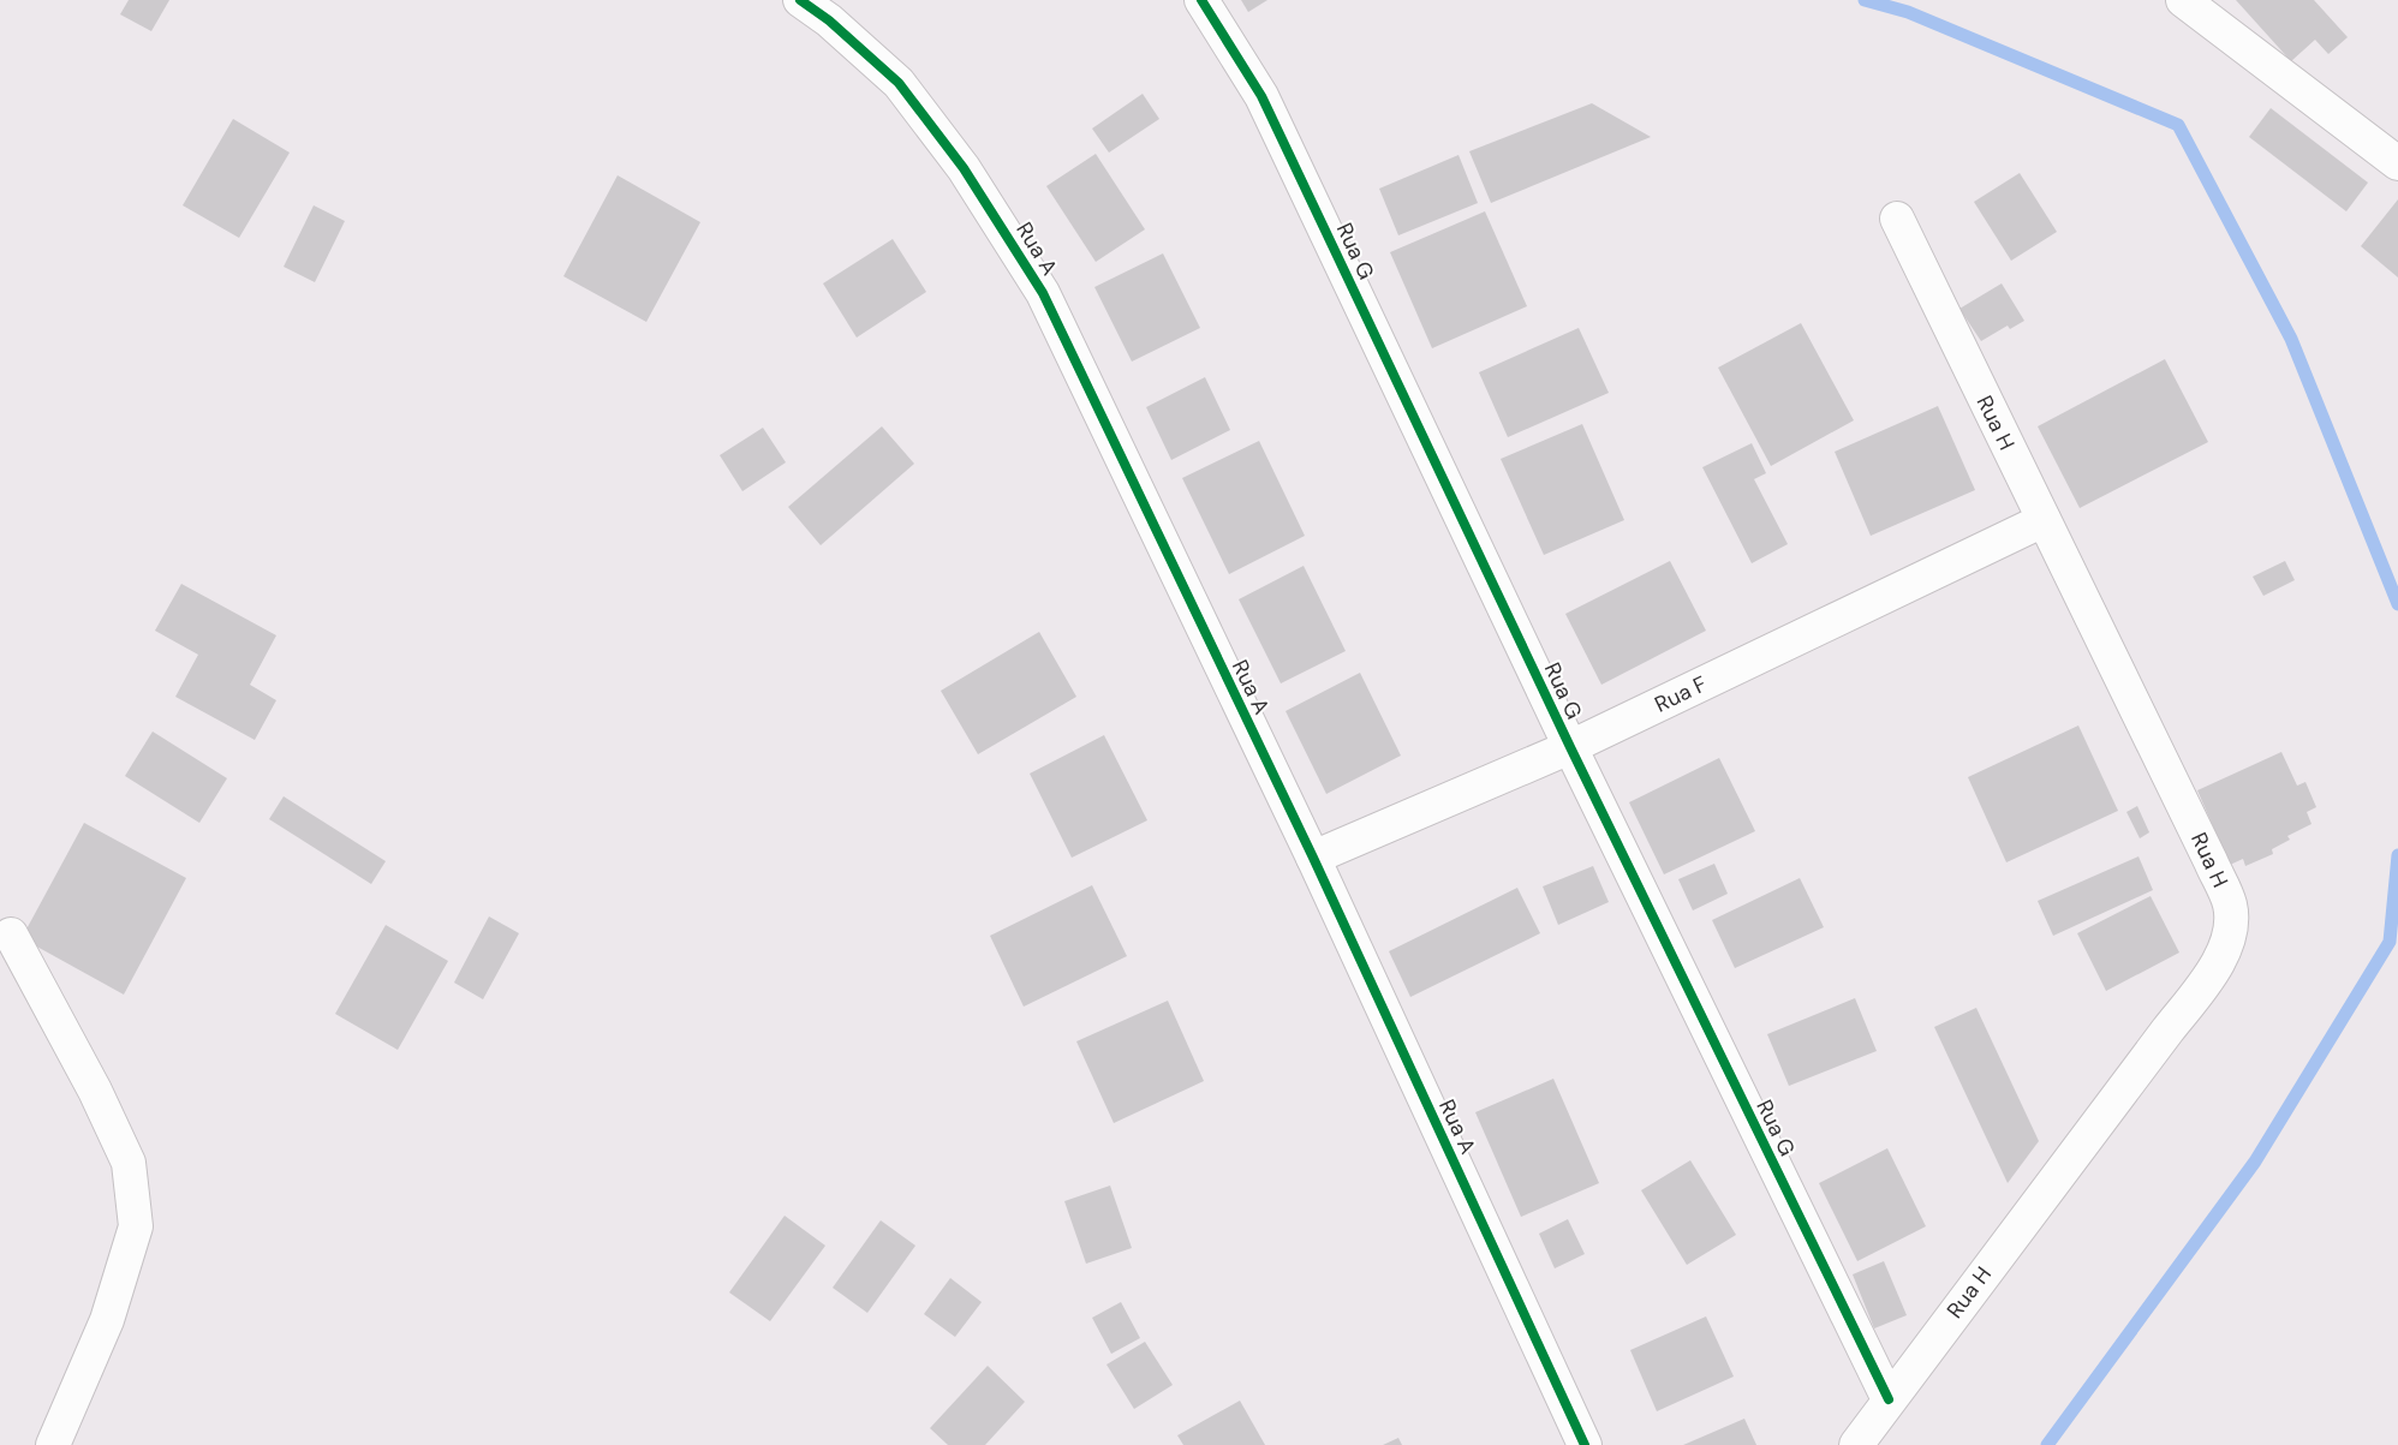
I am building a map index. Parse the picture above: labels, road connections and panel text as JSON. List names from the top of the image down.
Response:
{
  "streets": {
    "street": [
      "Rua A",
      "Rua G",
      "Rua H",
      "Rua F"
    ]
  },
  "crossings": [
    ["Rua A", "Rua F"],
    ["Rua G", "Rua H"],
    ["Rua G", "Rua F"],
    ["Rua H", "Rua F"]
  ]
}
